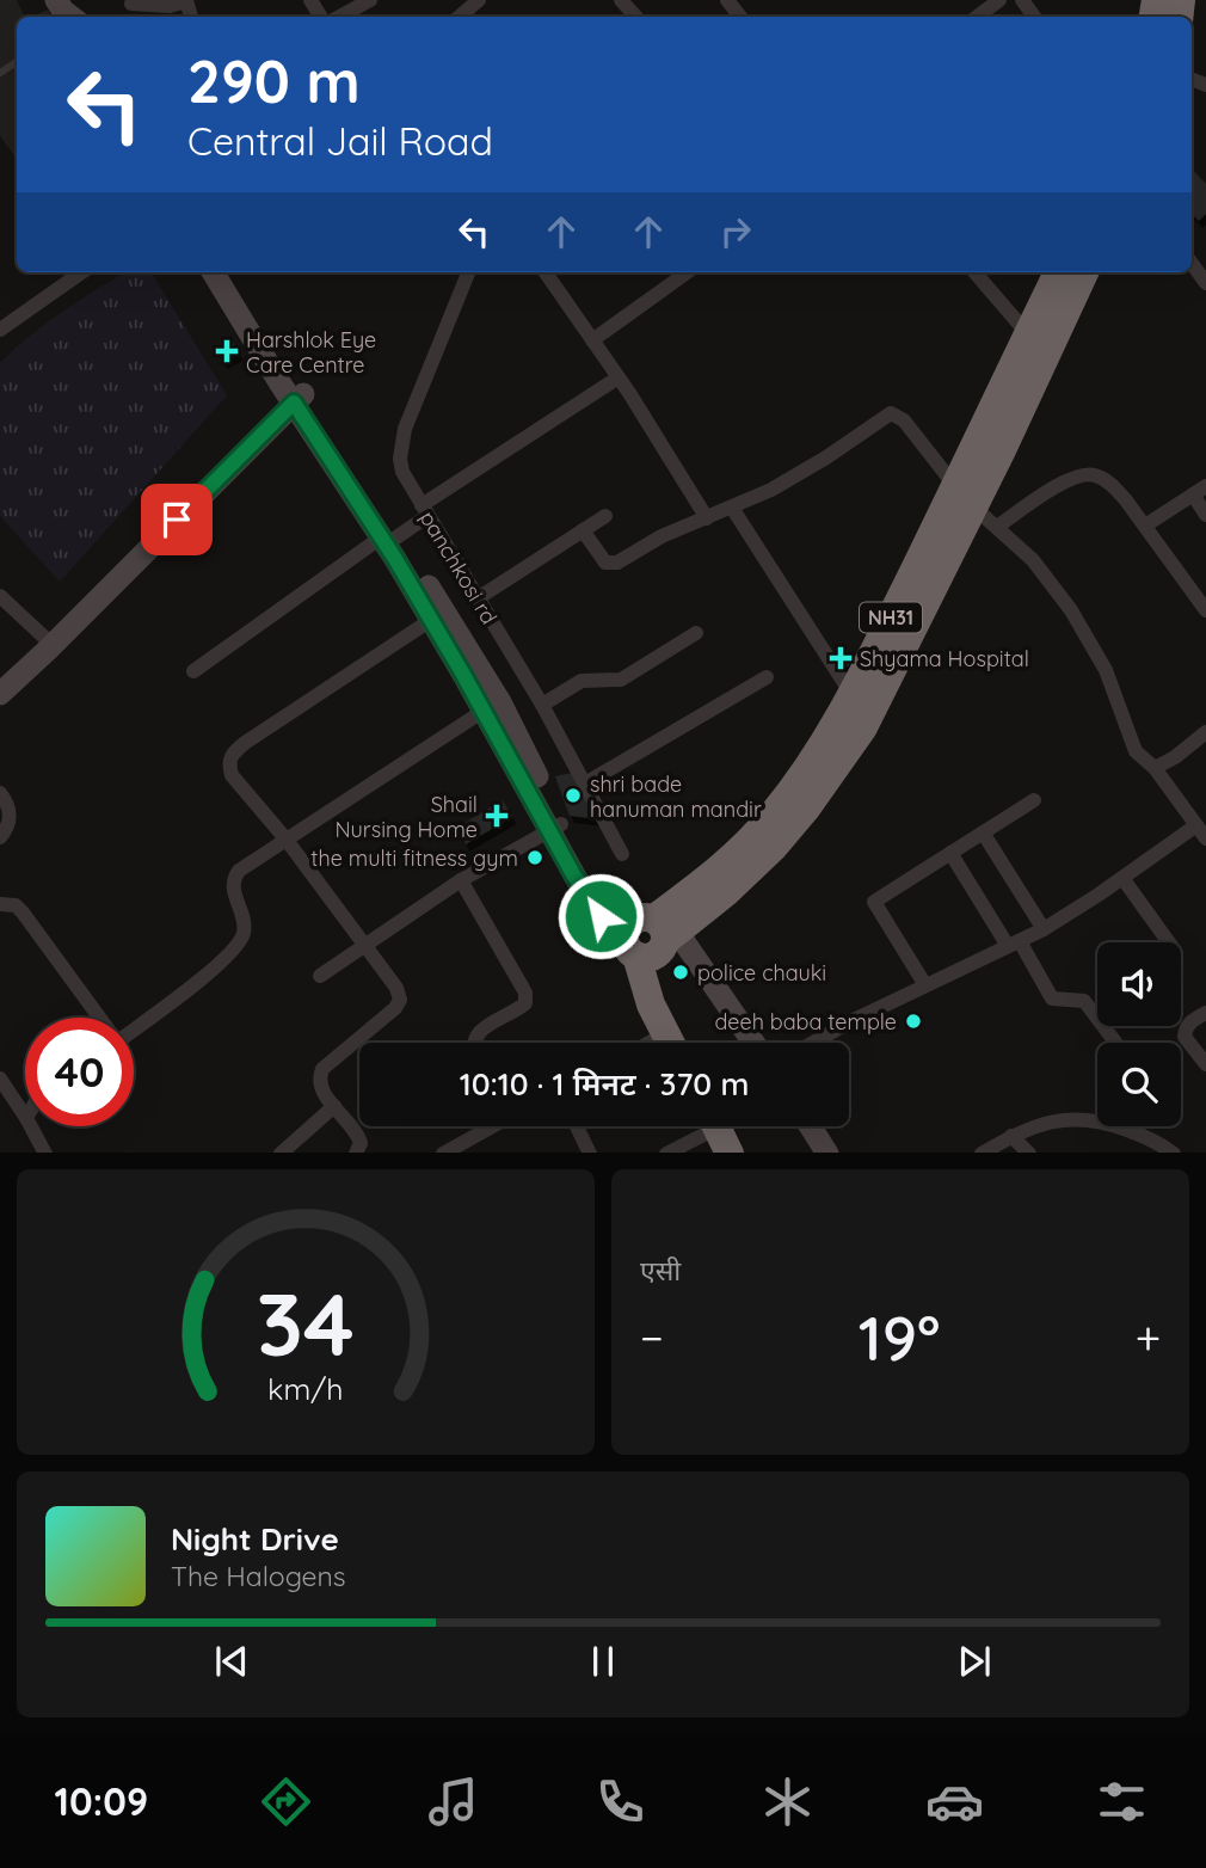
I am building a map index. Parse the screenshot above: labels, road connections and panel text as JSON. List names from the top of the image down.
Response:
{
  "streets": {
    "highway": ["NH31"],
    "street": ["panchkosi rd"]
  },
  "places": {
    "health": ["Harshlok Eye Care Centre", "Shyama Hospital", "Shail Nursing Home"],
    "other": [
      "shri bade hanuman mandir",
      "the multi fitness gym",
      "police chauki",
      "deeh baba temple"
    ]
  },
  "page": {
    "turn": ["290 m", "Central Jail Road"],
    "limit": "40",
    "trip": "10:10 · 1 मिनट · 370 m",
    "tile": "एसी",
    "heat": ["−", "19°", "+"],
    "song": ["Night Drive", "The Halogens"],
    "tabs": "10:09",
    "gauge": ["34", "km/h"]
  }
}
